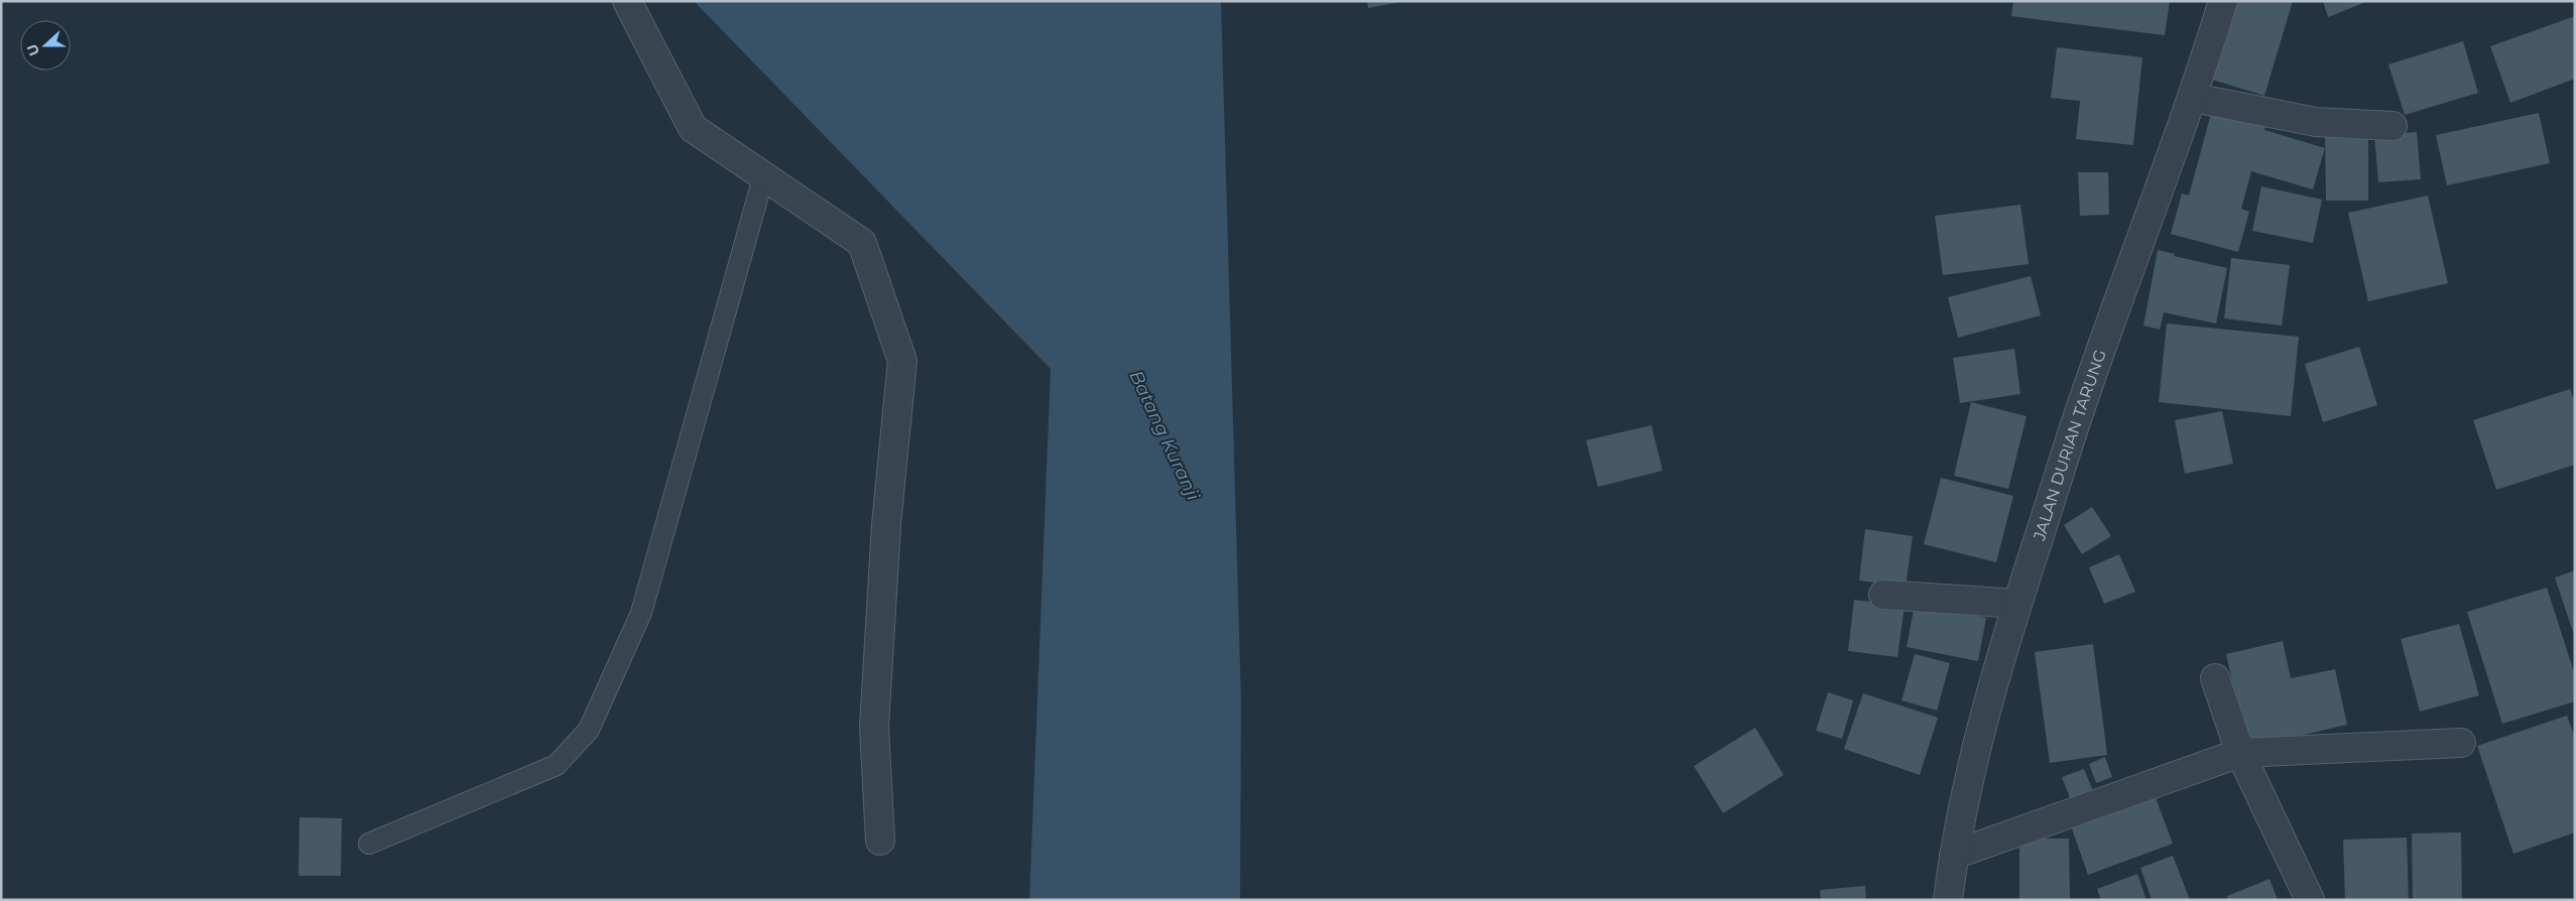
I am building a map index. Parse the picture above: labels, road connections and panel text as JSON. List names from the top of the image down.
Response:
{
  "streets": {
    "street": ["JALAN DURIAN TARUNG"]
  },
  "water": ["Batang Kuranji"],
  "north": "left"
}
